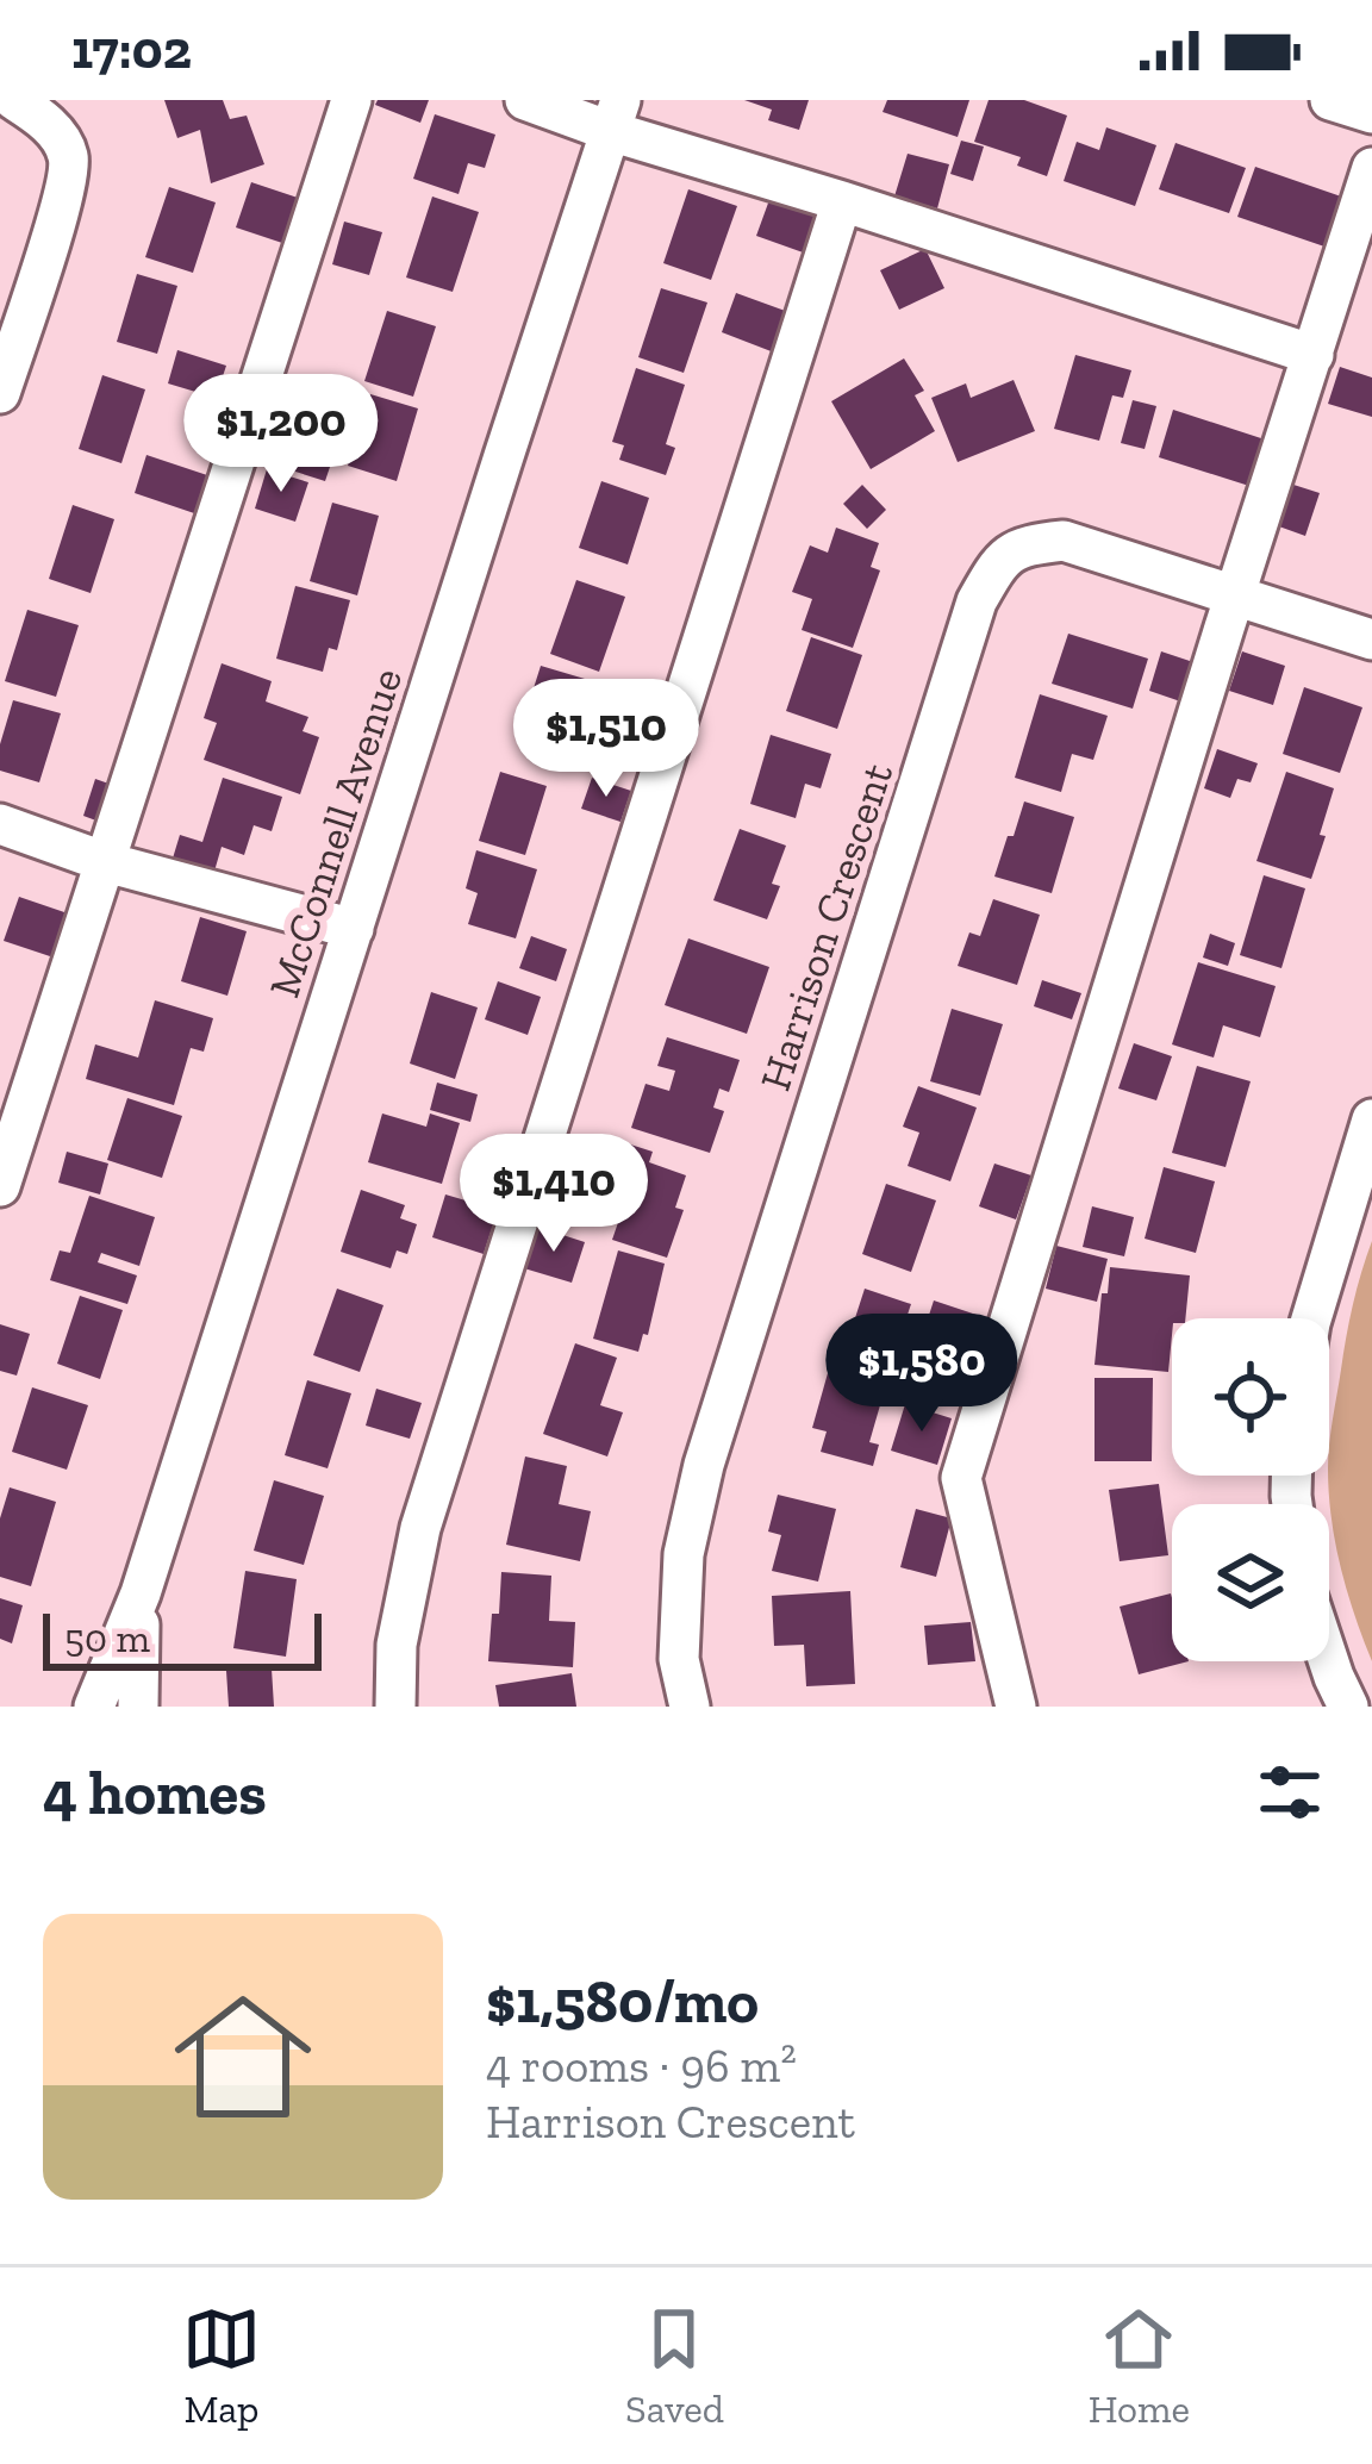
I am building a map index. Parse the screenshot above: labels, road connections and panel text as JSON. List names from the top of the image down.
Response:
{
  "streets": {
    "street": ["McConnell Avenue", "Harrison Crescent"]
  },
  "scale_bar": "50 m",
  "page": {
    "status": "17:02",
    "price": [
      "$1,200",
      "$1,510",
      "$1,410",
      "$1,580"
    ],
    "scale": "50 m",
    "heading": "4 homes",
    "list": [
      {
        "name": "$1,580/mo",
        "note": "4 rooms · 96 m² · Harrison Crescent"
      }
    ],
    "tabs": ["Map", "Saved", "Home"]
  }
}
